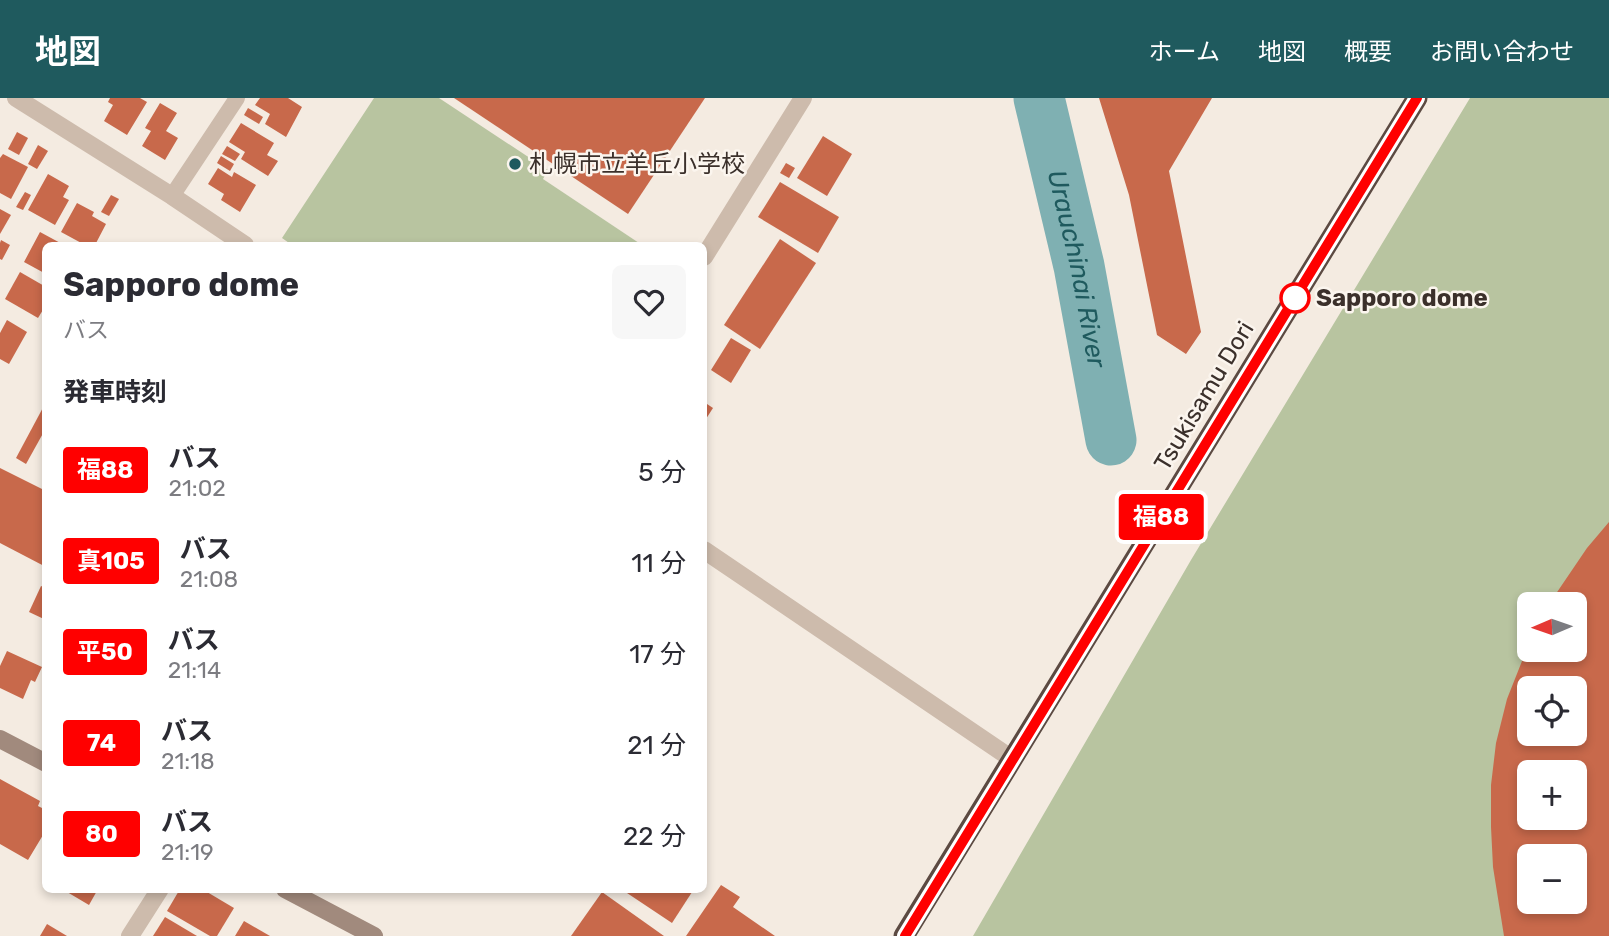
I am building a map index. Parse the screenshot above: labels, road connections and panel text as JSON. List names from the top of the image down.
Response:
{
  "streets": {
    "highway": ["Tsukisamu Dori"]
  },
  "water": ["Urauchinai River"],
  "places": ["札幌市立羊丘小学校", "Sapporo dome"],
  "lines": ["bus line 福88"],
  "north": "left",
  "page": {
    "header": "地図",
    "nav": [
      "ホーム",
      "地図",
      "概要",
      "お問い合わせ"
    ],
    "on_map": "福88",
    "heading": [
      ["Sapporo dome", "バス"],
      "発車時刻"
    ],
    "list": [
      {
        "mark": "福88",
        "name": "バス",
        "note": "21:02",
        "value": "5 分"
      },
      {
        "mark": "真105",
        "name": "バス",
        "note": "21:08",
        "value": "11 分"
      },
      {
        "mark": "平50",
        "name": "バス",
        "note": "21:14",
        "value": "17 分"
      },
      {
        "mark": "74",
        "name": "バス",
        "note": "21:18",
        "value": "21 分"
      },
      {
        "mark": "80",
        "name": "バス",
        "note": "21:19",
        "value": "22 分"
      }
    ],
    "map_buttons": ["+", "−"]
  }
}
